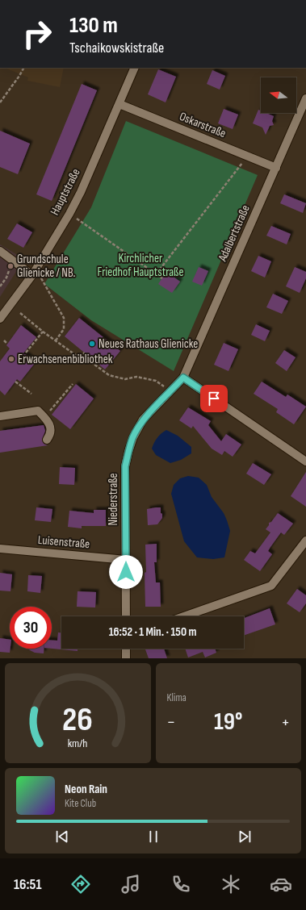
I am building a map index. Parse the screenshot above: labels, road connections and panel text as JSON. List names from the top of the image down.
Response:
{
  "streets": {
    "street": [
      "Oskarstraße",
      "Hauptstraße",
      "Adalbertstraße",
      "Niederstraße",
      "Luisenstraße"
    ]
  },
  "crossings": [
    ["Oskarstraße", "Hauptstraße"],
    ["Oskarstraße", "Adalbertstraße"],
    ["Adalbertstraße", "Niederstraße"],
    ["Niederstraße", "Luisenstraße"]
  ],
  "parks": ["Kirchlicher Friedhof Hauptstraße"],
  "places": ["Grundschule Glienicke / NB.", "Neues Rathaus Glienicke", "Erwachsenenbibliothek"],
  "north": "left",
  "page": {
    "turn": ["130 m", "Tschaikowskistraße"],
    "limit": "30",
    "trip": "16:52 · 1 Min. · 150 m",
    "tile": "Klima",
    "heat": ["−", "19°", "+"],
    "song": ["Neon Rain", "Kite Club"],
    "tabs": "16:51",
    "gauge": ["26", "km/h"]
  }
}
